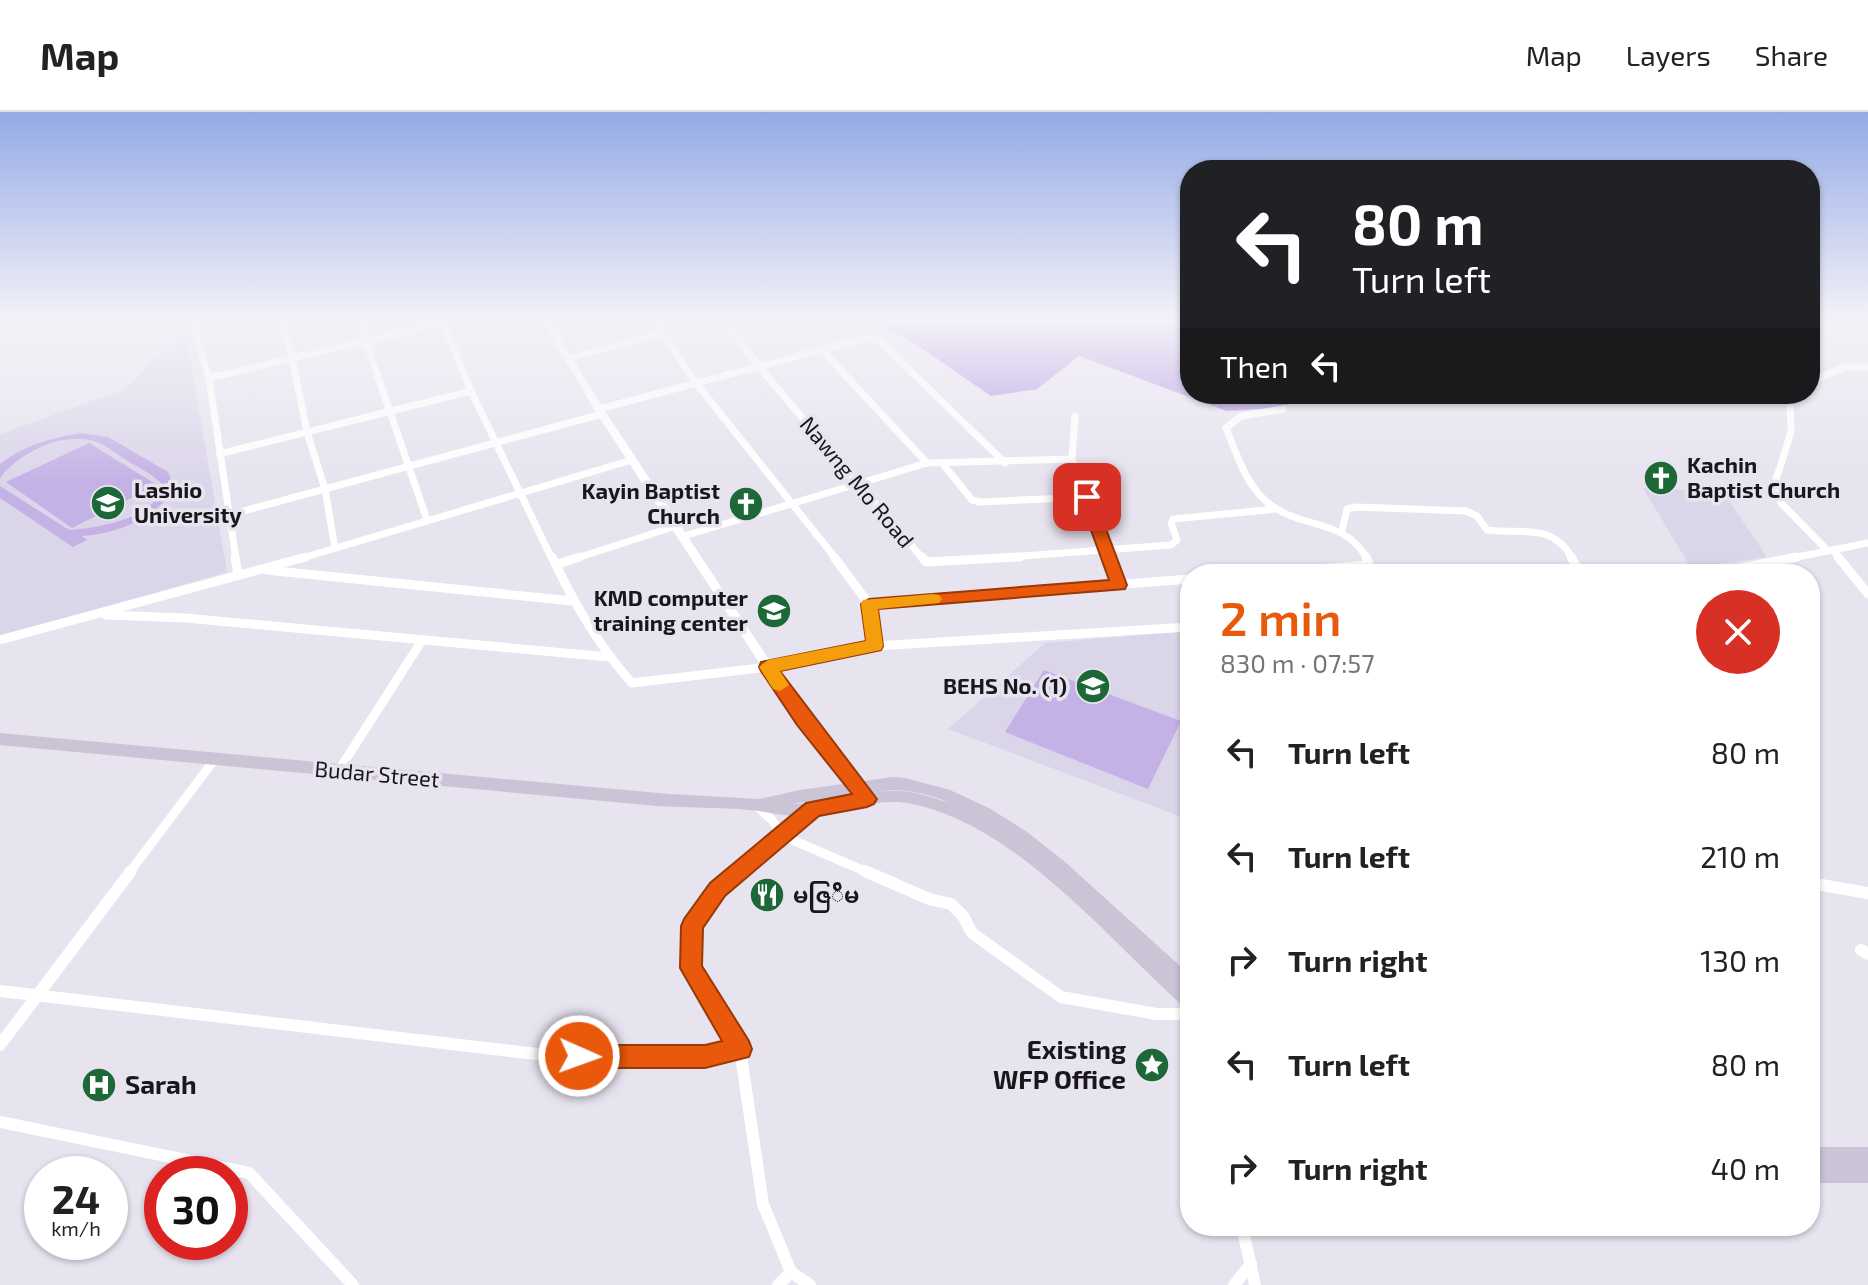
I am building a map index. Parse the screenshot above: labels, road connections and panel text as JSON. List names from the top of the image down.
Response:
{
  "streets": {
    "main road": ["Budar Street"],
    "street": ["Nawng Mo Road"]
  },
  "places": {
    "church": ["Kachin Baptist Church", "Kayin Baptist Church"],
    "school or university": ["Lashio University", "KMD computer training center", "BEHS No. (1)"],
    "restaurant": ["မဇြ်ိမ"],
    "place": ["Existing WFP Office"],
    "hospital": ["Sarah"]
  },
  "page": {
    "header": "Map",
    "nav": ["Map", "Layers", "Share"],
    "turn": ["80 m", "Turn left"],
    "then": "Then",
    "heading": ["2 min", "830 m · 07:57"],
    "list": [
      {
        "name": "Turn left",
        "value": "80 m"
      },
      {
        "name": "Turn left",
        "value": "210 m"
      },
      {
        "name": "Turn right",
        "value": "130 m"
      },
      {
        "name": "Turn left",
        "value": "80 m"
      },
      {
        "name": "Turn right",
        "value": "40 m"
      }
    ],
    "speed": "24 km/h",
    "limit": "30"
  }
}
